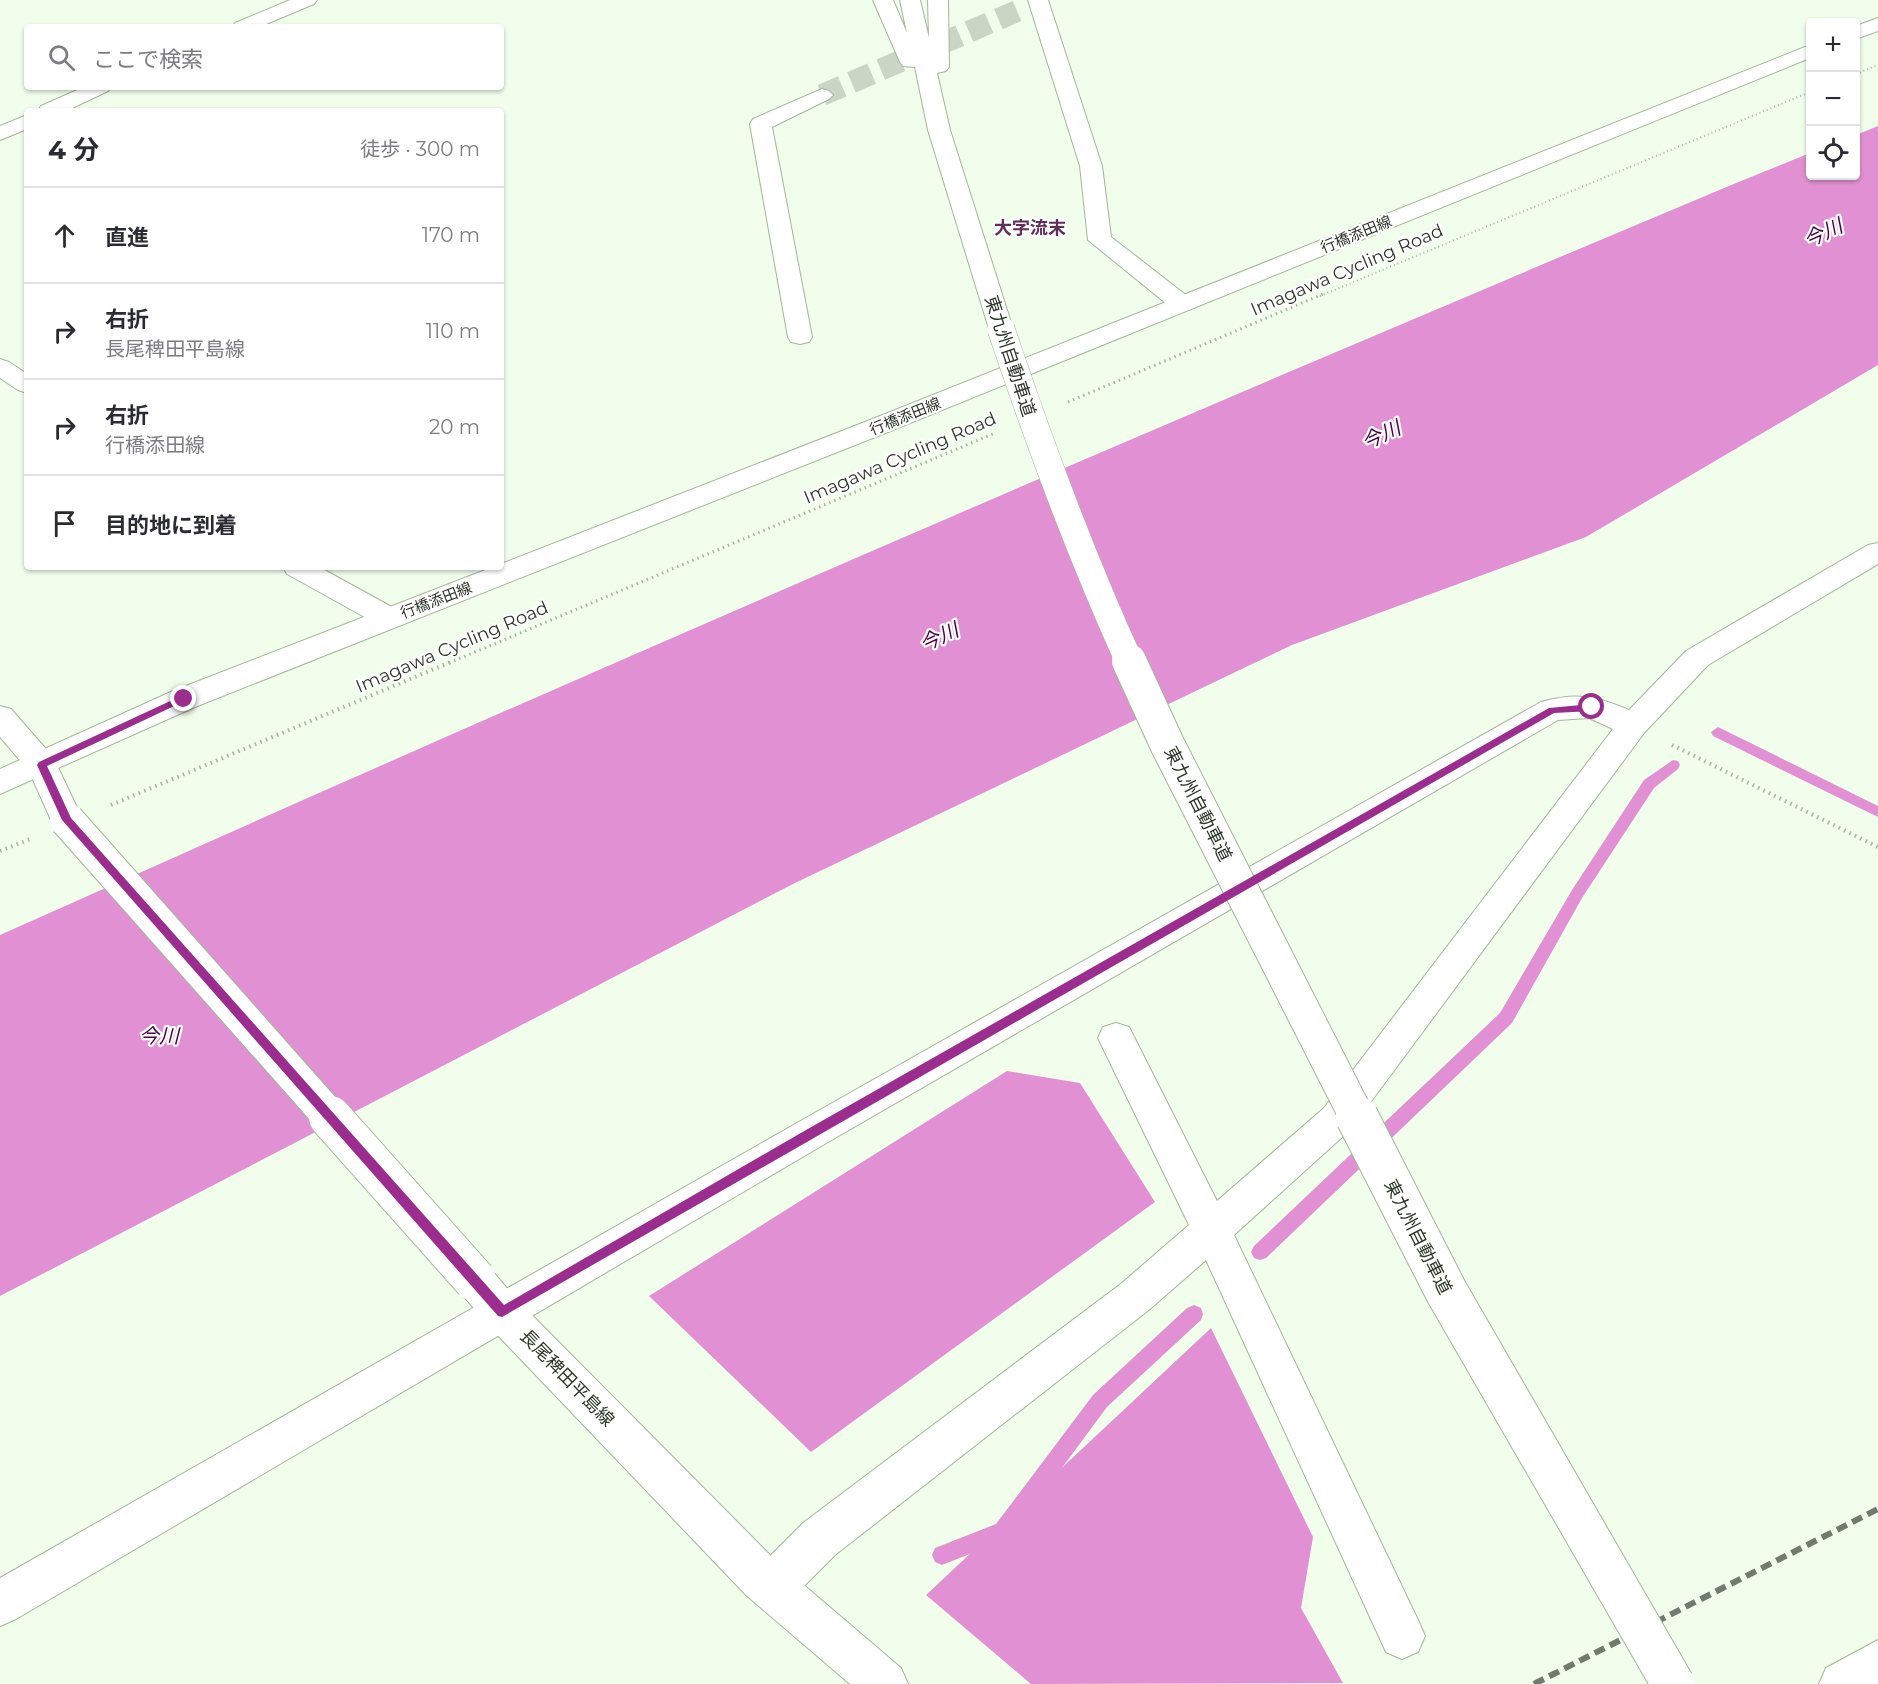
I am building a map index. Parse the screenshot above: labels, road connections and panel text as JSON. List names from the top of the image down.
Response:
{
  "streets": {
    "main road": ["行橋添田線", "東九州自動車道", "長尾稗田平島線"],
    "path": ["Imagawa Cycling Road"]
  },
  "crossings": [
    ["行橋添田線", "長尾稗田平島線"]
  ],
  "districts": ["大字流末"],
  "water": ["今川"],
  "page": {
    "map_buttons": ["+", "−"],
    "search": "ここで検索",
    "heading": ["4 分", "徒歩 · 300 m"],
    "list": [
      ["直進", "170 m"],
      ["右折", "長尾稗田平島線", "110 m"],
      ["右折", "行橋添田線", "20 m"],
      "目的地に到着"
    ]
  }
}
